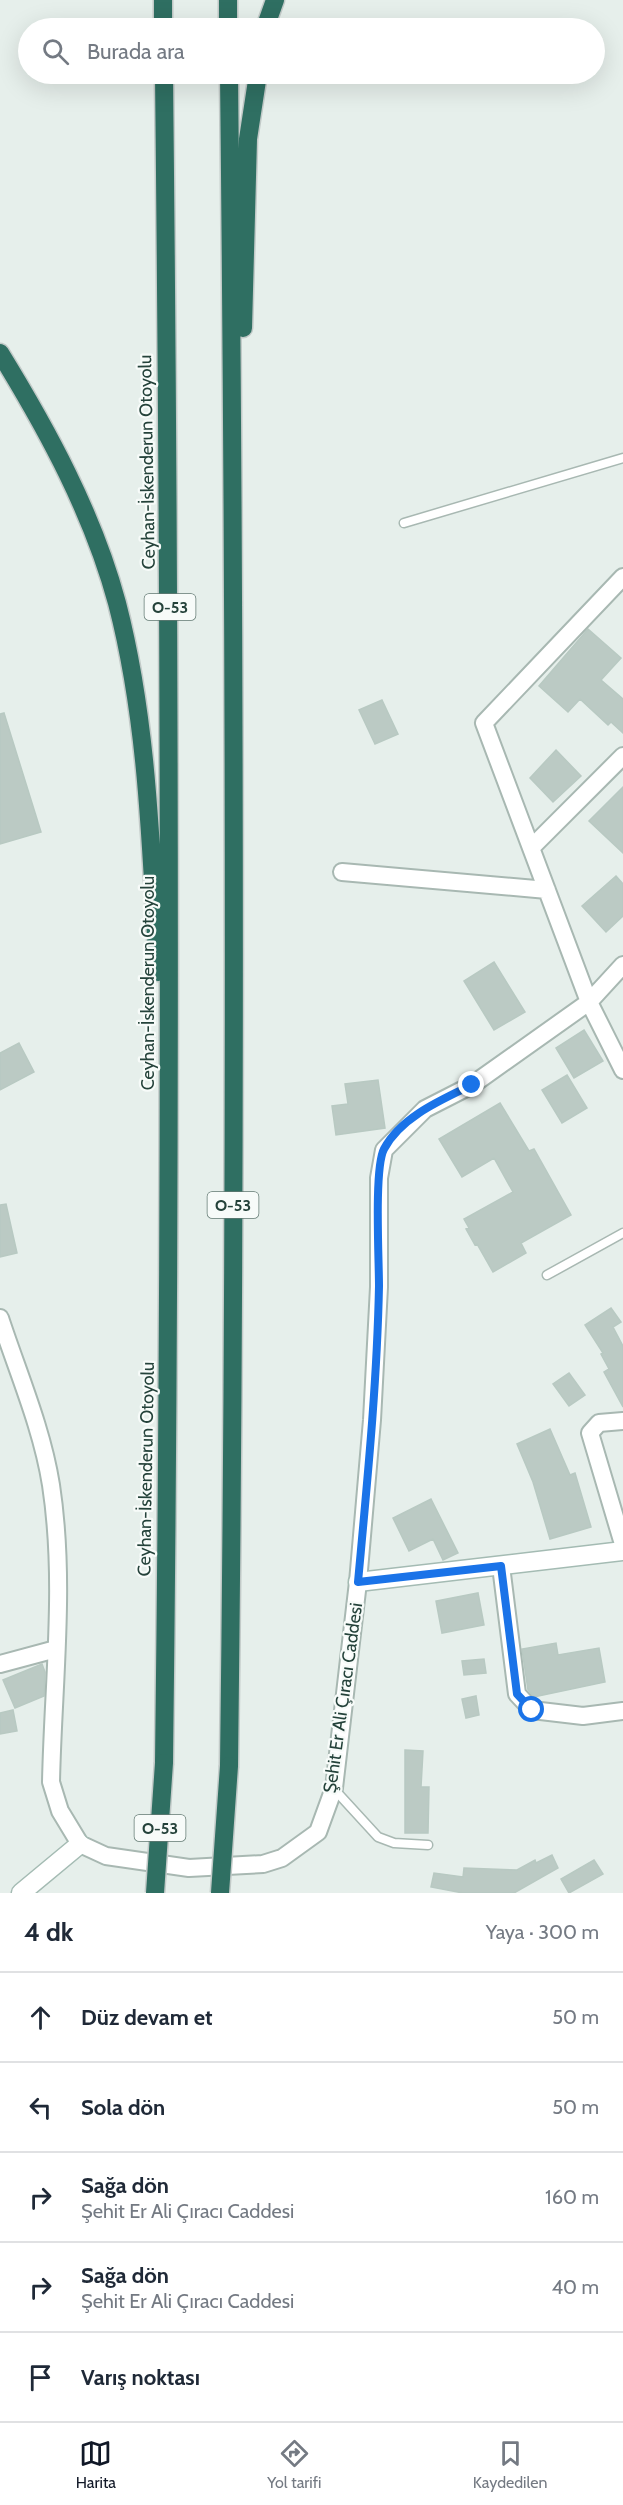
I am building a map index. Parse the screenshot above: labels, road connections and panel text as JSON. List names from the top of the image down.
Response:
{
  "streets": {
    "highway": ["Ceyhan-İskenderun Otoyolu", "O-53"],
    "street": ["Şehit Er Ali Çıracı Caddesi"]
  },
  "page": {
    "search": "Burada ara",
    "heading": ["4 dk", "Yaya · 300 m"],
    "list": [
      ["Düz devam et", "50 m"],
      ["Sola dön", "50 m"],
      ["Sağa dön", "Şehit Er Ali Çıracı Caddesi", "160 m"],
      ["Sağa dön", "Şehit Er Ali Çıracı Caddesi", "40 m"],
      "Varış noktası"
    ],
    "nav": ["Harita", "Yol tarifi", "Kaydedilen"]
  }
}
